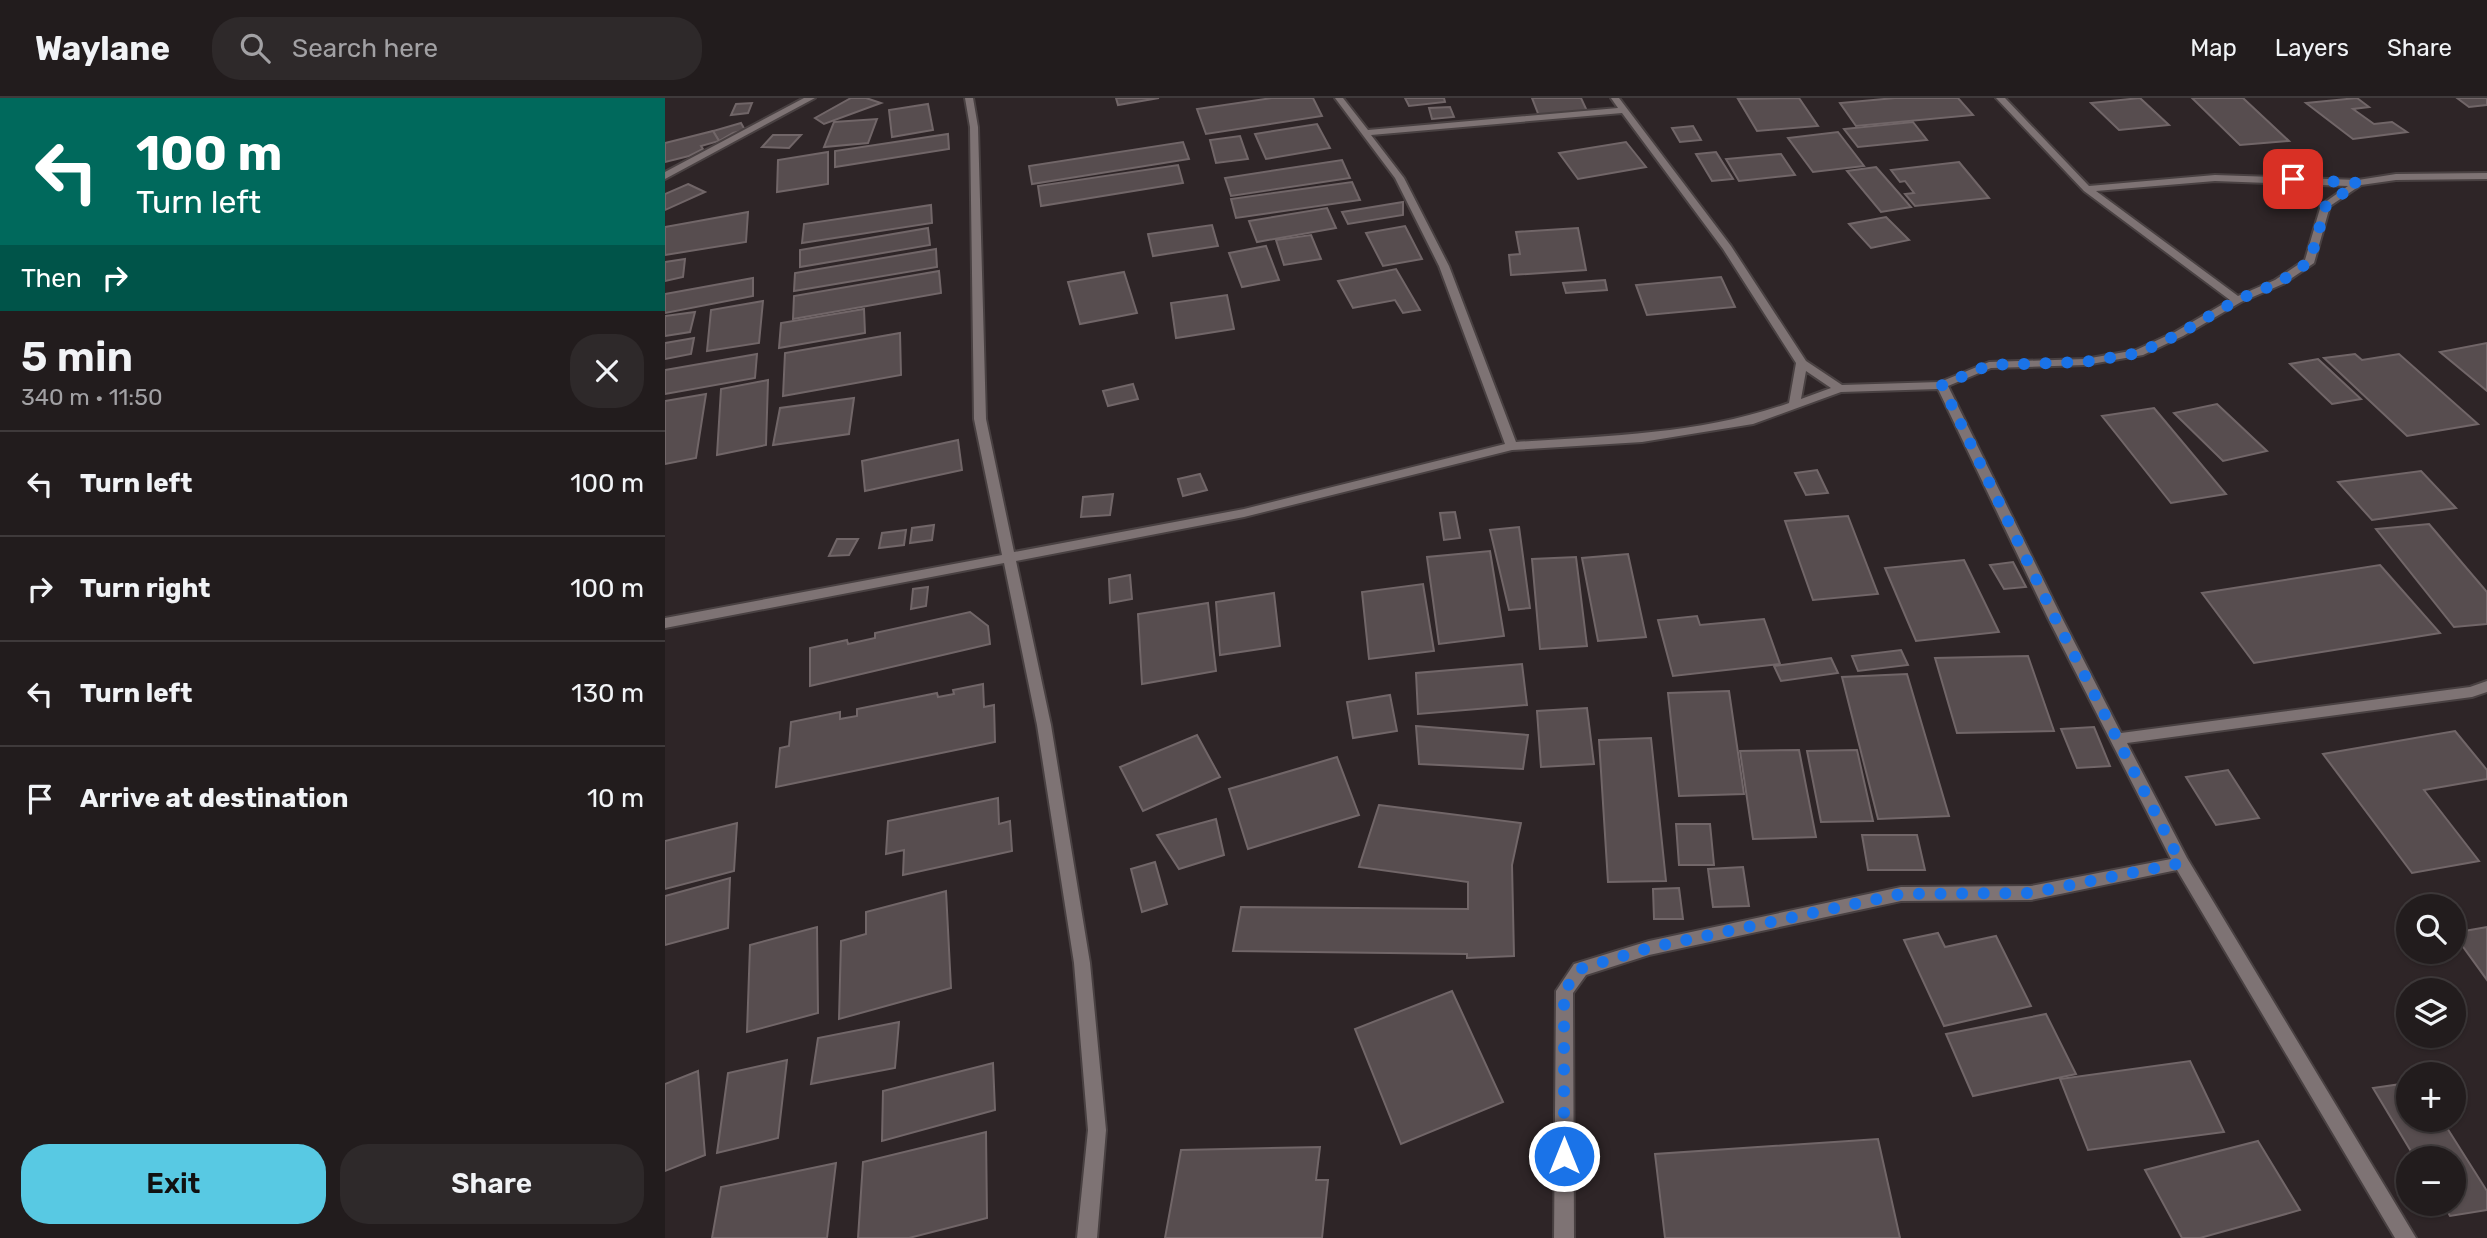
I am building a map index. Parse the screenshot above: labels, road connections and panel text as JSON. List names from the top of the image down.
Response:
{
  "page": {
    "header": "Waylane",
    "search": "Search here",
    "nav": ["Map", "Layers", "Share"],
    "turn": ["100 m", "Turn left"],
    "then": "Then",
    "heading": ["5 min", "340 m · 11:50"],
    "list": [
      {
        "name": "Turn left",
        "value": "100 m"
      },
      {
        "name": "Turn right",
        "value": "100 m"
      },
      {
        "name": "Turn left",
        "value": "130 m"
      },
      {
        "name": "Arrive at destination",
        "value": "10 m"
      }
    ],
    "map_buttons": ["+", "−"],
    "buttons": ["Exit", "Share"]
  }
}
